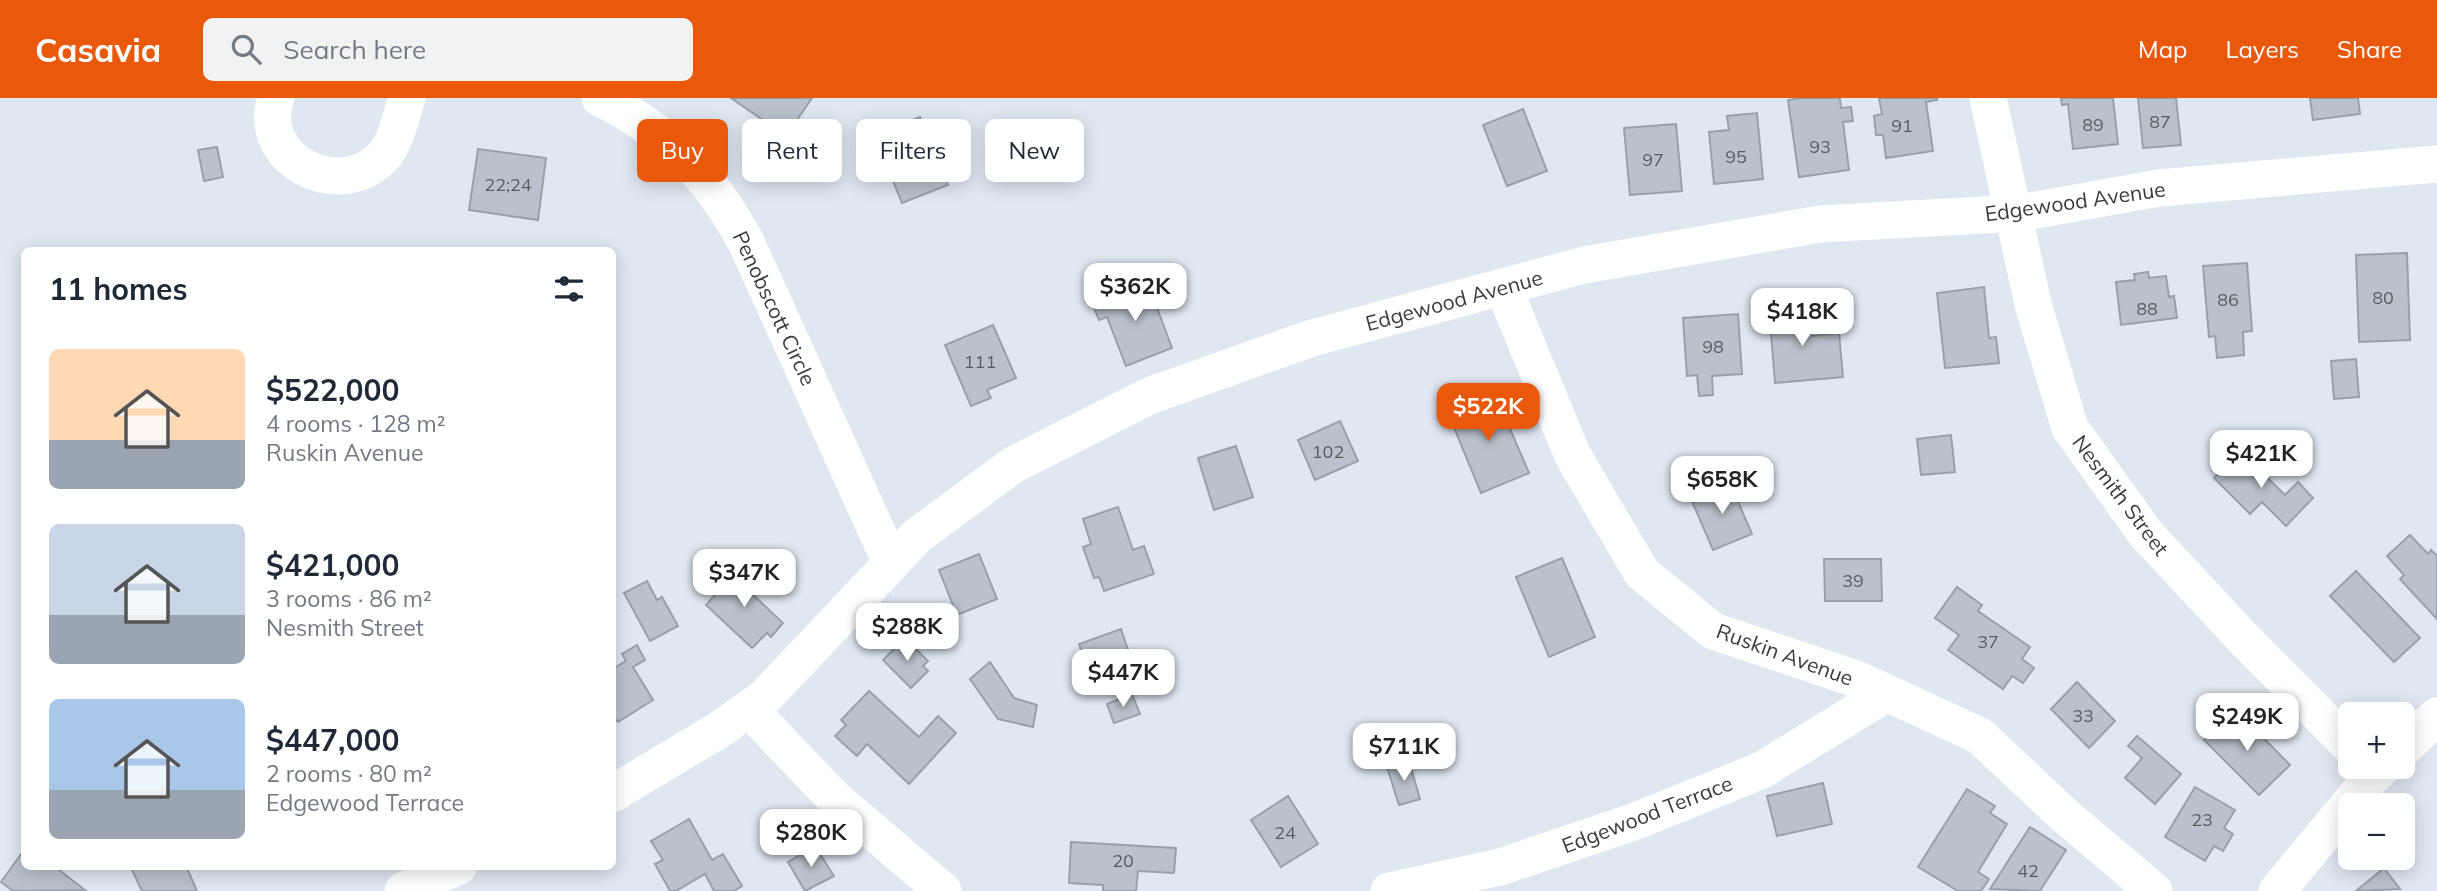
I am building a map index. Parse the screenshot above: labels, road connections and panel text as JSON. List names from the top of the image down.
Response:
{
  "streets": {
    "street": [
      "Edgewood Avenue",
      "Penobscott Circle",
      "Nesmith Street",
      "Ruskin Avenue",
      "Edgewood Terrace"
    ]
  },
  "crossings": [
    ["Edgewood Avenue", "Penobscott Circle"],
    ["Edgewood Avenue", "Nesmith Street"],
    ["Edgewood Avenue", "Ruskin Avenue"],
    ["Ruskin Avenue", "Edgewood Terrace"]
  ],
  "house_numbers": [
    "87",
    "89",
    "91",
    "93",
    "95",
    "97",
    "22;24",
    "80",
    "86",
    "88",
    "98",
    "111",
    "102",
    "39",
    "37",
    "33",
    "23",
    "24",
    "20",
    "42"
  ],
  "page": {
    "header": "Casavia",
    "search": "Search here",
    "nav": ["Map", "Layers", "Share"],
    "chip": [
      "Buy",
      "Rent",
      "Filters",
      "New"
    ],
    "heading": "11 homes",
    "price": [
      "$362K",
      "$418K",
      "$522K",
      "$421K",
      "$658K",
      "$347K",
      "$288K",
      "$447K",
      "$249K",
      "$711K",
      "$280K"
    ],
    "list": [
      {
        "name": "$522,000",
        "note": "4 rooms · 128 m² · Ruskin Avenue"
      },
      {
        "name": "$421,000",
        "note": "3 rooms · 86 m² · Nesmith Street"
      },
      {
        "name": "$447,000",
        "note": "2 rooms · 80 m² · Edgewood Terrace"
      }
    ],
    "map_buttons": ["+", "−"]
  }
}
